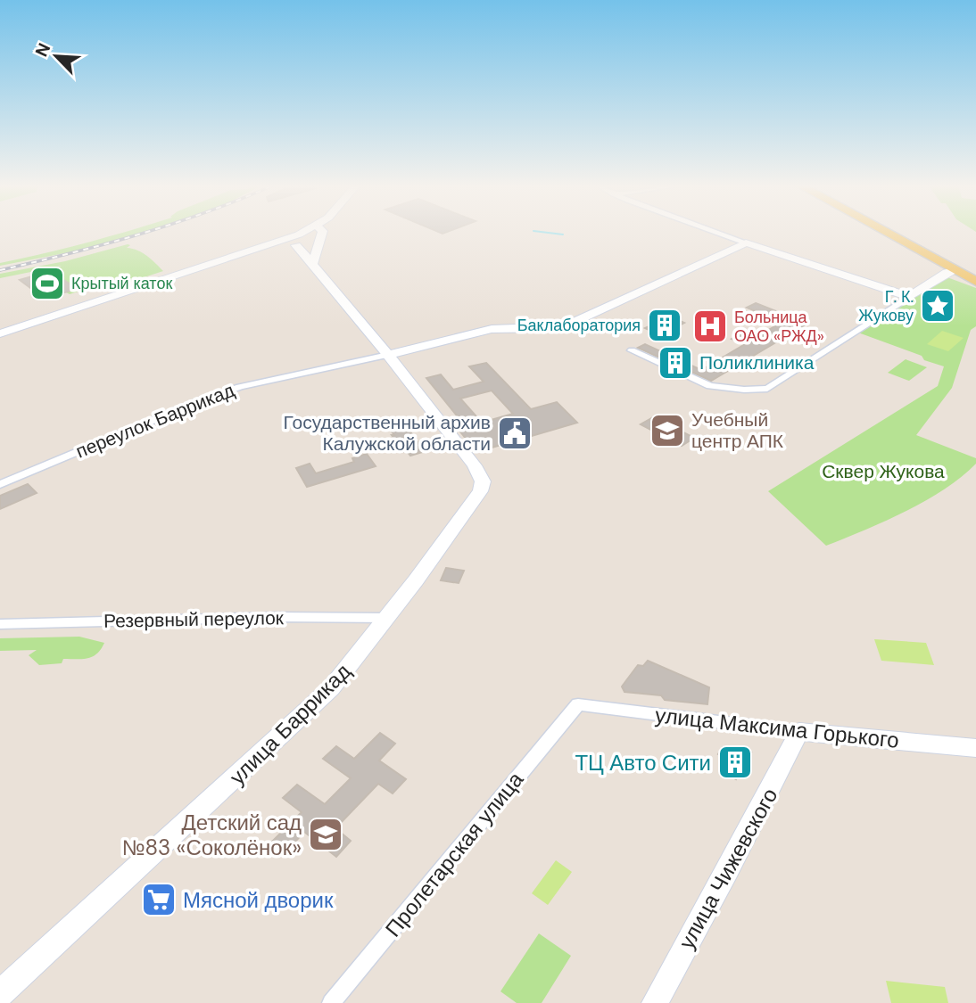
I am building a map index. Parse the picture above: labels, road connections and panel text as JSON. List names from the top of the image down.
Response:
{
  "streets": {
    "street": [
      "переулок Баррикад",
      "Резервный переулок",
      "улица Баррикад",
      "улица Максима Горького",
      "Пролетарская улица",
      "улица Чижевского"
    ]
  },
  "crossings": [
    ["переулок Баррикад", "улица Баррикад"],
    ["Резервный переулок", "улица Баррикад"],
    ["улица Максима Горького", "Пролетарская улица"],
    ["улица Максима Горького", "улица Чижевского"]
  ],
  "parks": ["Сквер Жукова"],
  "places": {
    "sports": ["Крытый каток"],
    "place": ["Г. К. Жукову"],
    "building": ["Баклаборатория", "Поликлиника", "ТЦ Авто Сити"],
    "hospital": ["Больница ОАО «РЖД»"],
    "school or university": ["Учебный центр АПК", "Детский сад №83 «Соколёнок»"],
    "public building": ["Государственный архив Калужской области"],
    "supermarket": ["Мясной дворик"]
  },
  "north": "top left"
}
